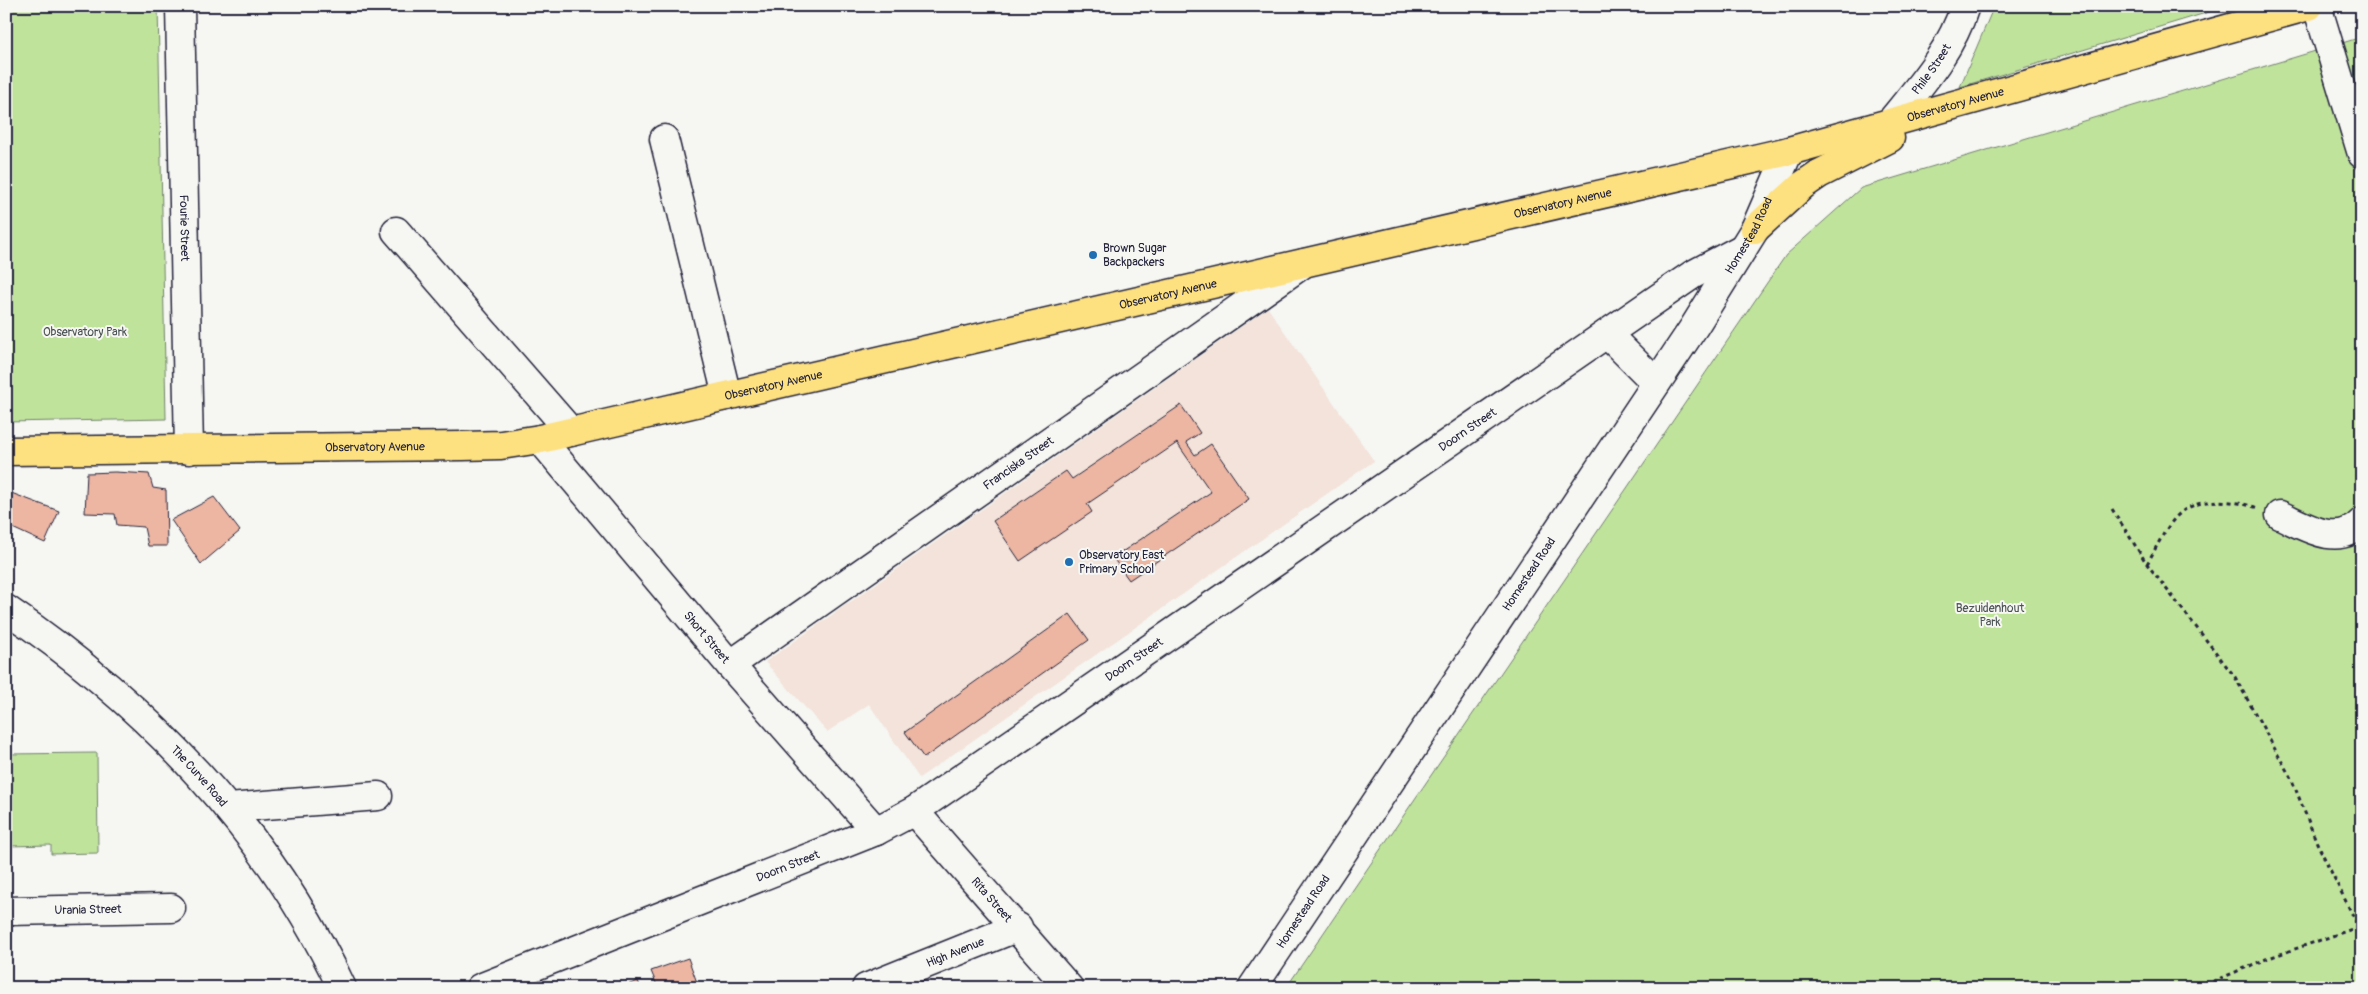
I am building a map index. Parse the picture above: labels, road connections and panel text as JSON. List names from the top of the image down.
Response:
{
  "streets": {
    "main road": ["Observatory Avenue"],
    "street": [
      "Phile Street",
      "Fourie Street",
      "Homestead Road",
      "Doorn Street",
      "Franciska Street",
      "Short Street",
      "The Curve Road",
      "Rita Street",
      "Urania Street",
      "High Avenue"
    ]
  },
  "crossings": [
    ["Phile Street", "Observatory Avenue"],
    ["Observatory Avenue", "Fourie Street"],
    ["Observatory Avenue", "Homestead Road"],
    ["Observatory Avenue", "Franciska Street"],
    ["Observatory Avenue", "Short Street"],
    ["Homestead Road", "Doorn Street"],
    ["Doorn Street", "Short Street"],
    ["Doorn Street", "Rita Street"],
    ["Franciska Street", "Short Street"],
    ["Rita Street", "High Avenue"]
  ],
  "parks": ["Observatory Park", "Bezuidenhout Park"],
  "places": ["Brown Sugar Backpackers", "Observatory East Primary School"]
}
